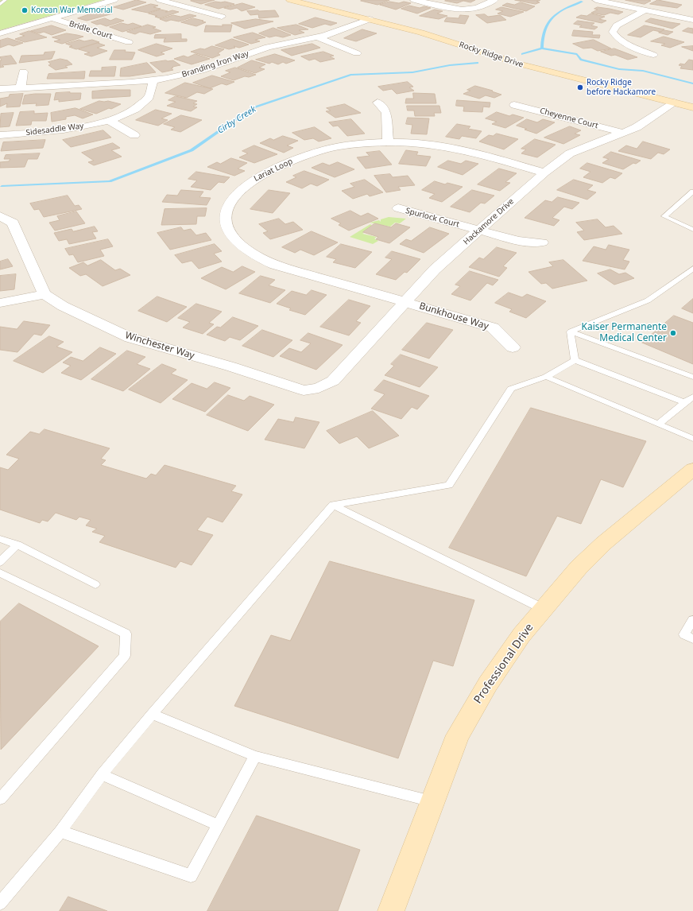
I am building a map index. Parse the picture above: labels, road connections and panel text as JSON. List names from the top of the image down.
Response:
{
  "streets": {
    "main road": ["Rocky Ridge Drive", "Professional Drive"],
    "street": [
      "Bridle Court",
      "Branding Iron Way",
      "Cheyenne Court",
      "Sidesaddle Way",
      "Lariat Loop",
      "Spurlock Court",
      "Hackamore Drive",
      "Bunkhouse Way",
      "Winchester Way"
    ]
  },
  "crossings": [
    ["Rocky Ridge Drive", "Branding Iron Way"],
    ["Rocky Ridge Drive", "Hackamore Drive"],
    ["Branding Iron Way", "Sidesaddle Way"],
    ["Cheyenne Court", "Hackamore Drive"],
    ["Lariat Loop", "Hackamore Drive"],
    ["Lariat Loop", "Bunkhouse Way"],
    ["Spurlock Court", "Hackamore Drive"],
    ["Hackamore Drive", "Bunkhouse Way"],
    ["Hackamore Drive", "Winchester Way"]
  ],
  "water": ["Cirby Creek"],
  "places": ["Korean War Memorial", "Rocky Ridge before Hackamore", "Kaiser Permanente Medical Center"]
}
